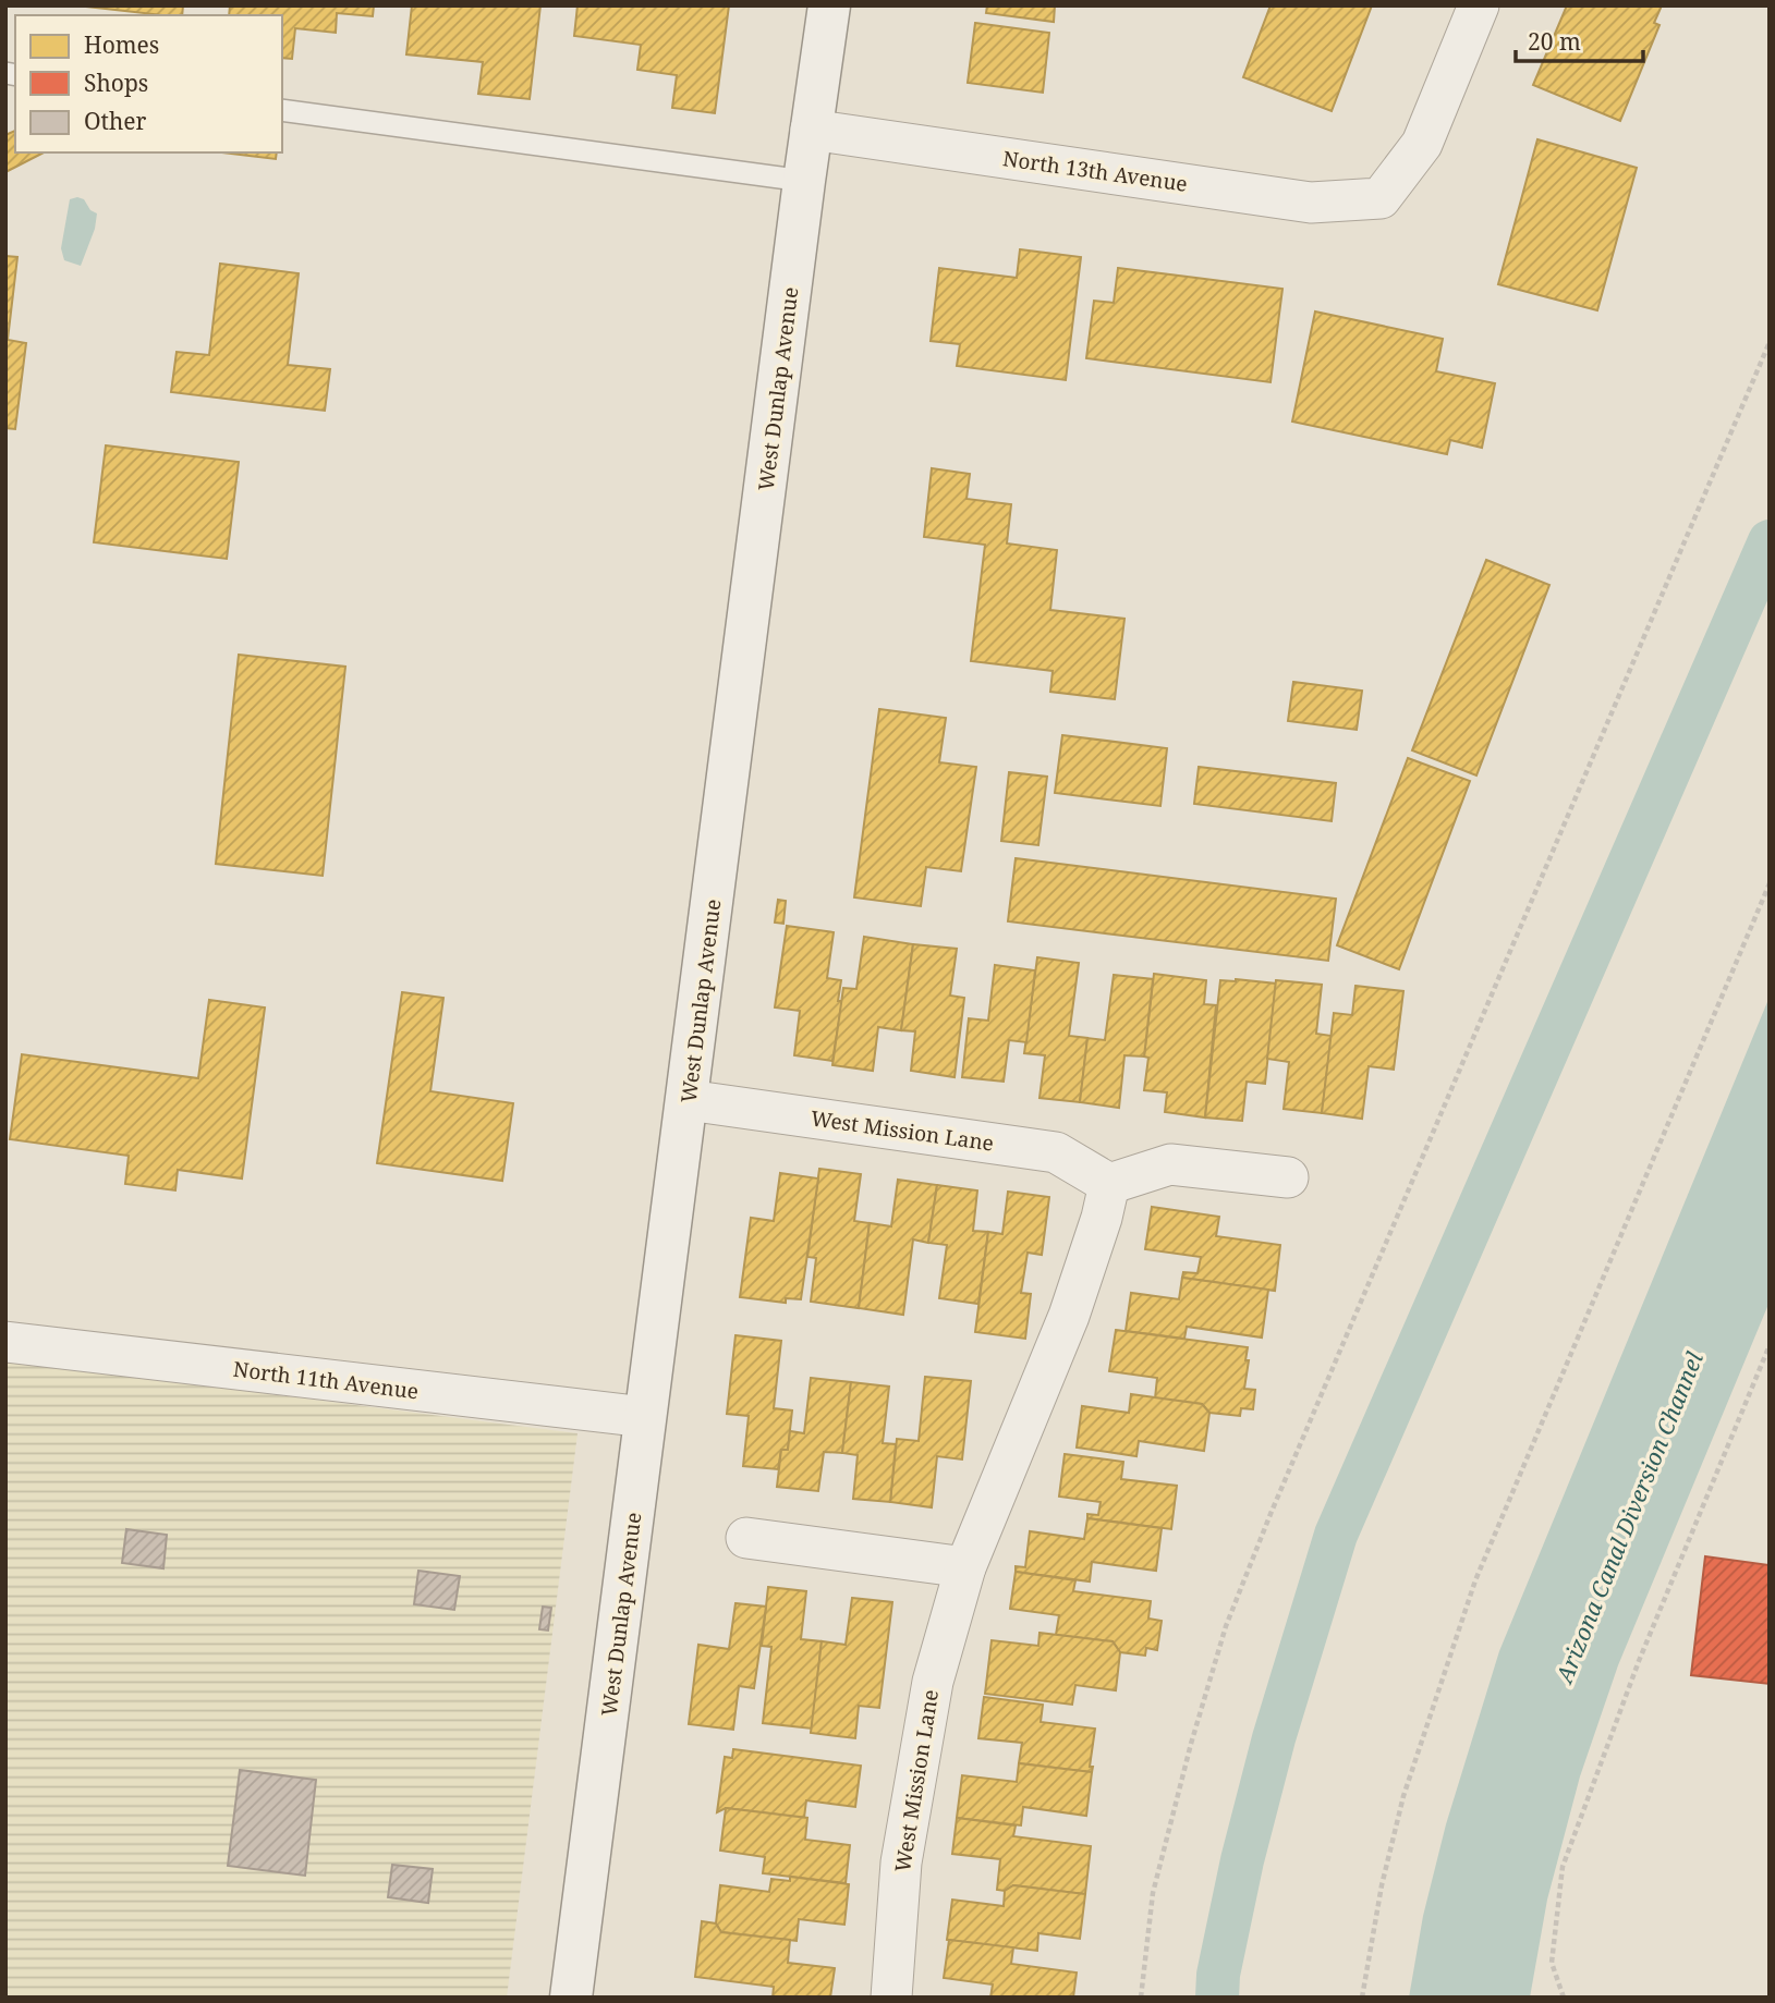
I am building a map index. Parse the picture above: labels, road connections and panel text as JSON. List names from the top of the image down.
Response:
{
  "streets": {
    "main road": ["West Dunlap Avenue"],
    "street": ["North 13th Avenue", "West Mission Lane", "North 11th Avenue"]
  },
  "crossings": [
    ["North 13th Avenue", "West Dunlap Avenue"],
    ["West Dunlap Avenue", "West Mission Lane"],
    ["West Dunlap Avenue", "North 11th Avenue"]
  ],
  "water": ["Arizona Canal Diversion Channel"],
  "legend": ["Homes", "Shops", "Other"],
  "scale_bar": "20 m"
}
